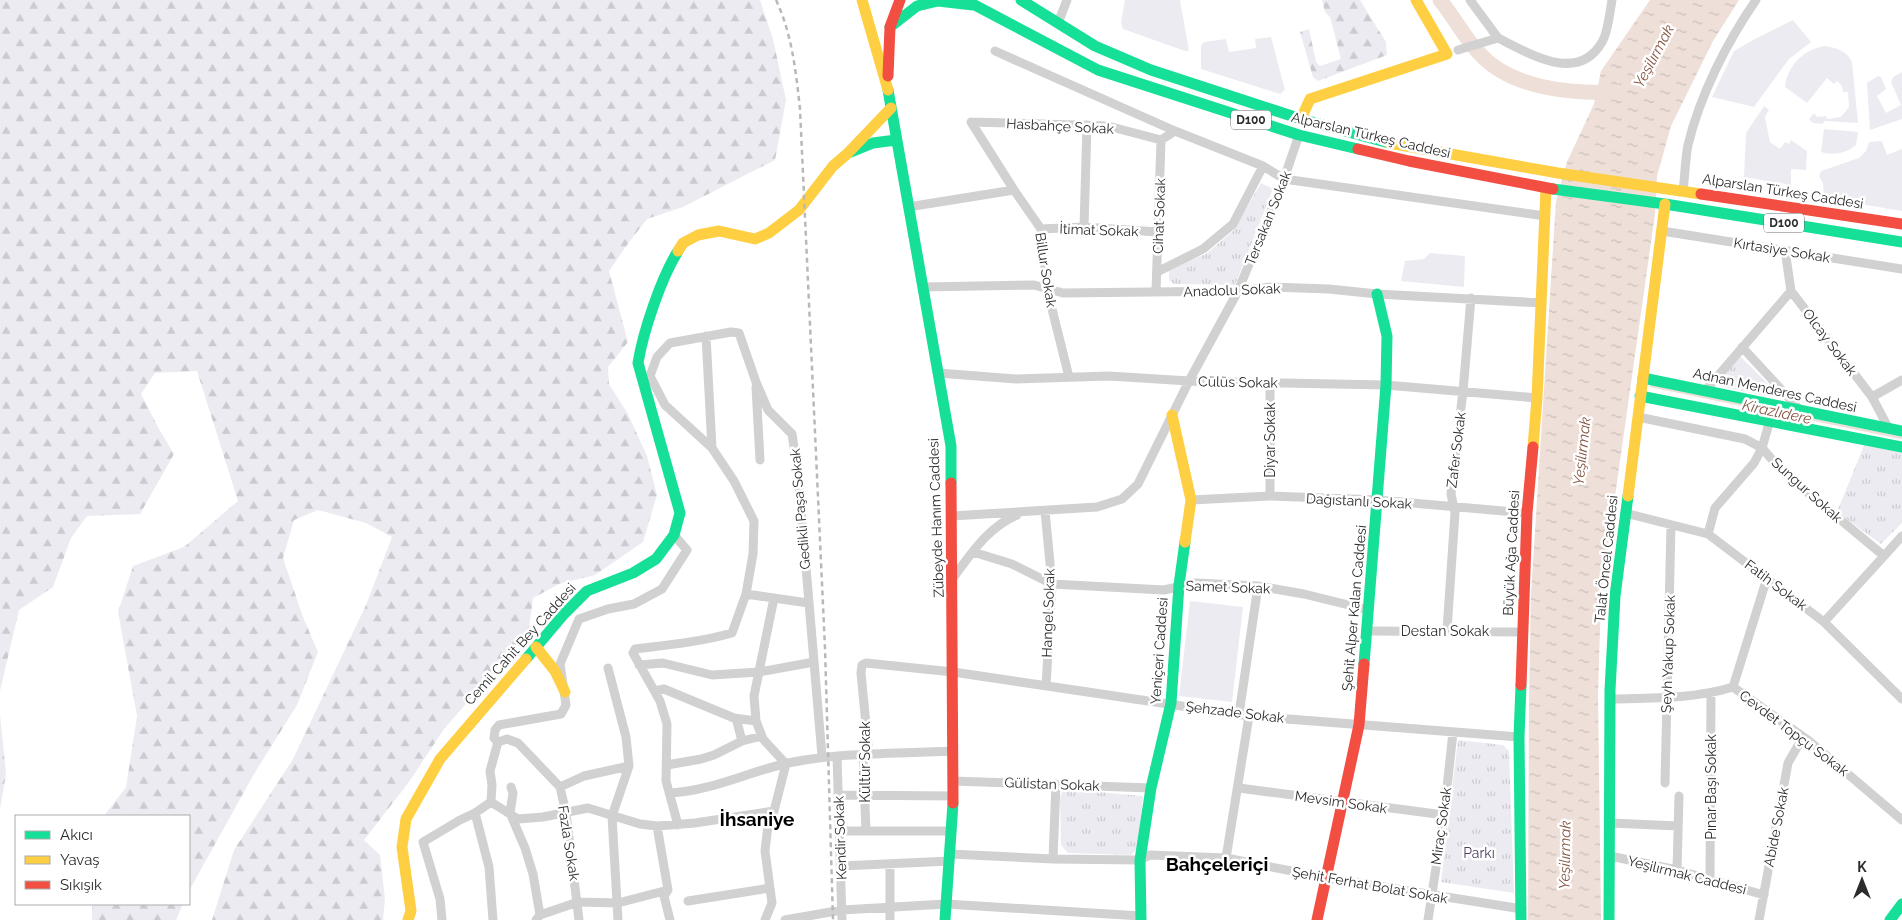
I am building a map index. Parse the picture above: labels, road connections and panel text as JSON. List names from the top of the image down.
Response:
{
  "streets": {
    "main road": [
      "D100",
      "Alparslan Türkeş Caddesi",
      "Adnan Menderes Caddesi",
      "Zübeyde Hanım Caddesi",
      "Büyük Ağa Caddesi",
      "Talat Öncel Caddesi",
      "Şehit Alper Kalan Caddesi",
      "Cemil Cahit Bey Caddesi",
      "Yeniçeri Caddesi"
    ],
    "street": [
      "Hasbahçe Sokak",
      "Cihat Sokak",
      "Tersakan Sokak",
      "İtimat Sokak",
      "Kırtasiye Sokak",
      "Billur Sokak",
      "Anadolu Sokak",
      "Olcay Sokak",
      "Cülüs Sokak",
      "Diyar Sokak",
      "Zafer Sokak",
      "Sungur Sokak",
      "Dağıstanlı Sokak",
      "Gedikli Paşa Sokak",
      "Fatih Sokak",
      "Samet Sokak",
      "Hangel Sokak",
      "Destan Sokak",
      "Şeyh Yakup Sokak",
      "Şehzade Sokak",
      "Cevdet Topçu Sokak",
      "Kültür Sokak",
      "Gülistan Sokak",
      "Pınar Başı Sokak",
      "Mevsim Sokak",
      "Miraç Sokak",
      "Abide Sokak",
      "Kendir Sokak",
      "Fazla Sokak",
      "Yeşilırmak Caddesi",
      "Şehit Ferhat Bolat Sokak"
    ]
  },
  "crossings": [
    ["D100", "Alparslan Türkeş Caddesi"],
    ["D100", "Büyük Ağa Caddesi"],
    ["D100", "Talat Öncel Caddesi"],
    ["Hasbahçe Sokak", "Cihat Sokak"],
    ["Hasbahçe Sokak", "Billur Sokak"],
    ["Alparslan Türkeş Caddesi", "Tersakan Sokak"],
    ["Alparslan Türkeş Caddesi", "Büyük Ağa Caddesi"],
    ["Cihat Sokak", "İtimat Sokak"],
    ["Cihat Sokak", "Anadolu Sokak"],
    ["Tersakan Sokak", "Anadolu Sokak"],
    ["Tersakan Sokak", "Cülüs Sokak"],
    ["Tersakan Sokak", "Zübeyde Hanım Caddesi"],
    ["Tersakan Sokak", "Samet Sokak"],
    ["Tersakan Sokak", "Hangel Sokak"],
    ["Tersakan Sokak", "Yeniçeri Caddesi"],
    ["İtimat Sokak", "Billur Sokak"],
    ["Kırtasiye Sokak", "Olcay Sokak"],
    ["Kırtasiye Sokak", "Talat Öncel Caddesi"],
    ["Billur Sokak", "Anadolu Sokak"],
    ["Billur Sokak", "Cülüs Sokak"],
    ["Anadolu Sokak", "Zafer Sokak"],
    ["Anadolu Sokak", "Zübeyde Hanım Caddesi"],
    ["Anadolu Sokak", "Büyük Ağa Caddesi"],
    ["Anadolu Sokak", "Şehit Alper Kalan Caddesi"],
    ["Olcay Sokak", "Adnan Menderes Caddesi"],
    ["Cülüs Sokak", "Diyar Sokak"],
    ["Cülüs Sokak", "Zafer Sokak"],
    ["Cülüs Sokak", "Zübeyde Hanım Caddesi"],
    ["Cülüs Sokak", "Büyük Ağa Caddesi"],
    ["Cülüs Sokak", "Şehit Alper Kalan Caddesi"],
    ["Adnan Menderes Caddesi", "Talat Öncel Caddesi"],
    ["Diyar Sokak", "Dağıstanlı Sokak"],
    ["Zafer Sokak", "Dağıstanlı Sokak"],
    ["Zafer Sokak", "Destan Sokak"],
    ["Sungur Sokak", "Talat Öncel Caddesi"],
    ["Dağıstanlı Sokak", "Büyük Ağa Caddesi"],
    ["Dağıstanlı Sokak", "Şehit Alper Kalan Caddesi"],
    ["Dağıstanlı Sokak", "Yeniçeri Caddesi"],
    ["Zübeyde Hanım Caddesi", "Cemil Cahit Bey Caddesi"],
    ["Zübeyde Hanım Caddesi", "Şehzade Sokak"],
    ["Zübeyde Hanım Caddesi", "Kültür Sokak"],
    ["Zübeyde Hanım Caddesi", "Gülistan Sokak"],
    ["Zübeyde Hanım Caddesi", "Şehit Ferhat Bolat Sokak"],
    ["Büyük Ağa Caddesi", "Destan Sokak"],
    ["Büyük Ağa Caddesi", "Şehzade Sokak"],
    ["Büyük Ağa Caddesi", "Şehit Ferhat Bolat Sokak"],
    ["Talat Öncel Caddesi", "Fatih Sokak"],
    ["Talat Öncel Caddesi", "Cevdet Topçu Sokak"],
    ["Talat Öncel Caddesi", "Yeşilırmak Caddesi"],
    ["Fatih Sokak", "Şeyh Yakup Sokak"],
    ["Samet Sokak", "Şehit Alper Kalan Caddesi"],
    ["Samet Sokak", "Hangel Sokak"],
    ["Samet Sokak", "Yeniçeri Caddesi"],
    ["Şehit Alper Kalan Caddesi", "Destan Sokak"],
    ["Şehit Alper Kalan Caddesi", "Şehzade Sokak"],
    ["Şehit Alper Kalan Caddesi", "Mevsim Sokak"],
    ["Şehit Alper Kalan Caddesi", "Şehit Ferhat Bolat Sokak"],
    ["Hangel Sokak", "Şehzade Sokak"],
    ["Yeniçeri Caddesi", "Şehzade Sokak"],
    ["Yeniçeri Caddesi", "Gülistan Sokak"],
    ["Yeniçeri Caddesi", "Şehit Ferhat Bolat Sokak"],
    ["Şeyh Yakup Sokak", "Cevdet Topçu Sokak"],
    ["Şehzade Sokak", "Kültür Sokak"],
    ["Şehzade Sokak", "Miraç Sokak"],
    ["Cevdet Topçu Sokak", "Pınar Başı Sokak"],
    ["Cevdet Topçu Sokak", "Abide Sokak"],
    ["Pınar Başı Sokak", "Yeşilırmak Caddesi"],
    ["Mevsim Sokak", "Miraç Sokak"],
    ["Miraç Sokak", "Şehit Ferhat Bolat Sokak"],
    ["Abide Sokak", "Yeşilırmak Caddesi"],
    ["Kendir Sokak", "Şehit Ferhat Bolat Sokak"]
  ],
  "districts": ["İhsaniye", "Bahçeleriçi"],
  "water": ["Yeşilırmak", "Kirazlıdere"],
  "parks": ["Parkı"],
  "legend": ["Akıcı", "Yavaş", "Sıkışık"],
  "north": "top"
}
